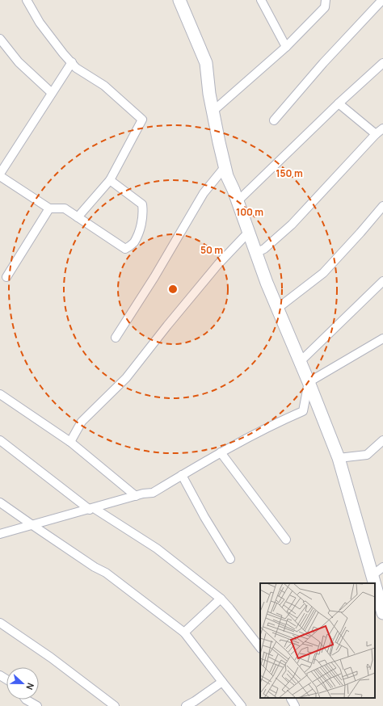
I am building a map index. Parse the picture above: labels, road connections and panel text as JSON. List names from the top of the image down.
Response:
{
  "north": "right",
  "rings": ["150 m", "100 m", "50 m"]
}
